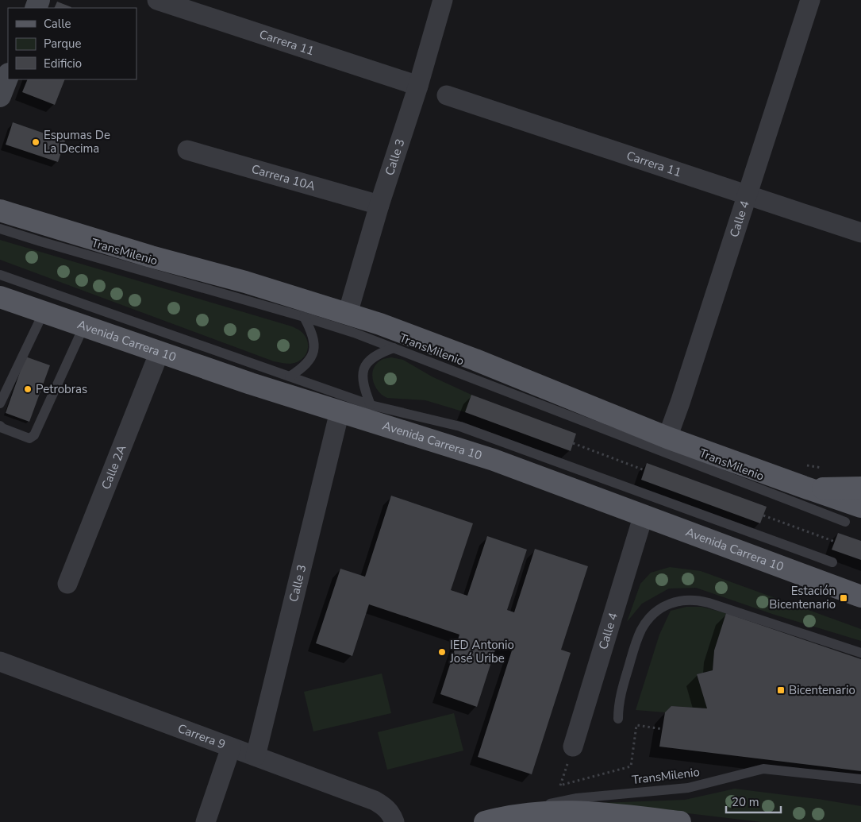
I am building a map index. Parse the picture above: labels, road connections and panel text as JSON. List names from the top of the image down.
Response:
{
  "streets": {
    "main road": ["Avenida Carrera 10"],
    "street": [
      "Carrera 11",
      "Calle 3",
      "Carrera 10A",
      "Calle 4",
      "Calle 2A",
      "Carrera 9"
    ],
    "lane": ["TransMilenio"]
  },
  "crossings": [
    ["Carrera 11", "Calle 3"],
    ["Carrera 11", "Calle 4"],
    ["Calle 3", "Carrera 10A"],
    ["Calle 3", "Avenida Carrera 10"],
    ["Calle 3", "Carrera 9"],
    ["Calle 4", "Avenida Carrera 10"],
    ["Avenida Carrera 10", "Calle 2A"]
  ],
  "places": {
    "other": ["Espumas De La Decima", "Petrobras", "IED Antonio José Uribe"],
    "transit": ["Estación Bicentenario", "Bicentenario"]
  },
  "legend": ["Calle", "Parque", "Edificio"],
  "scale_bar": "20 m"
}
